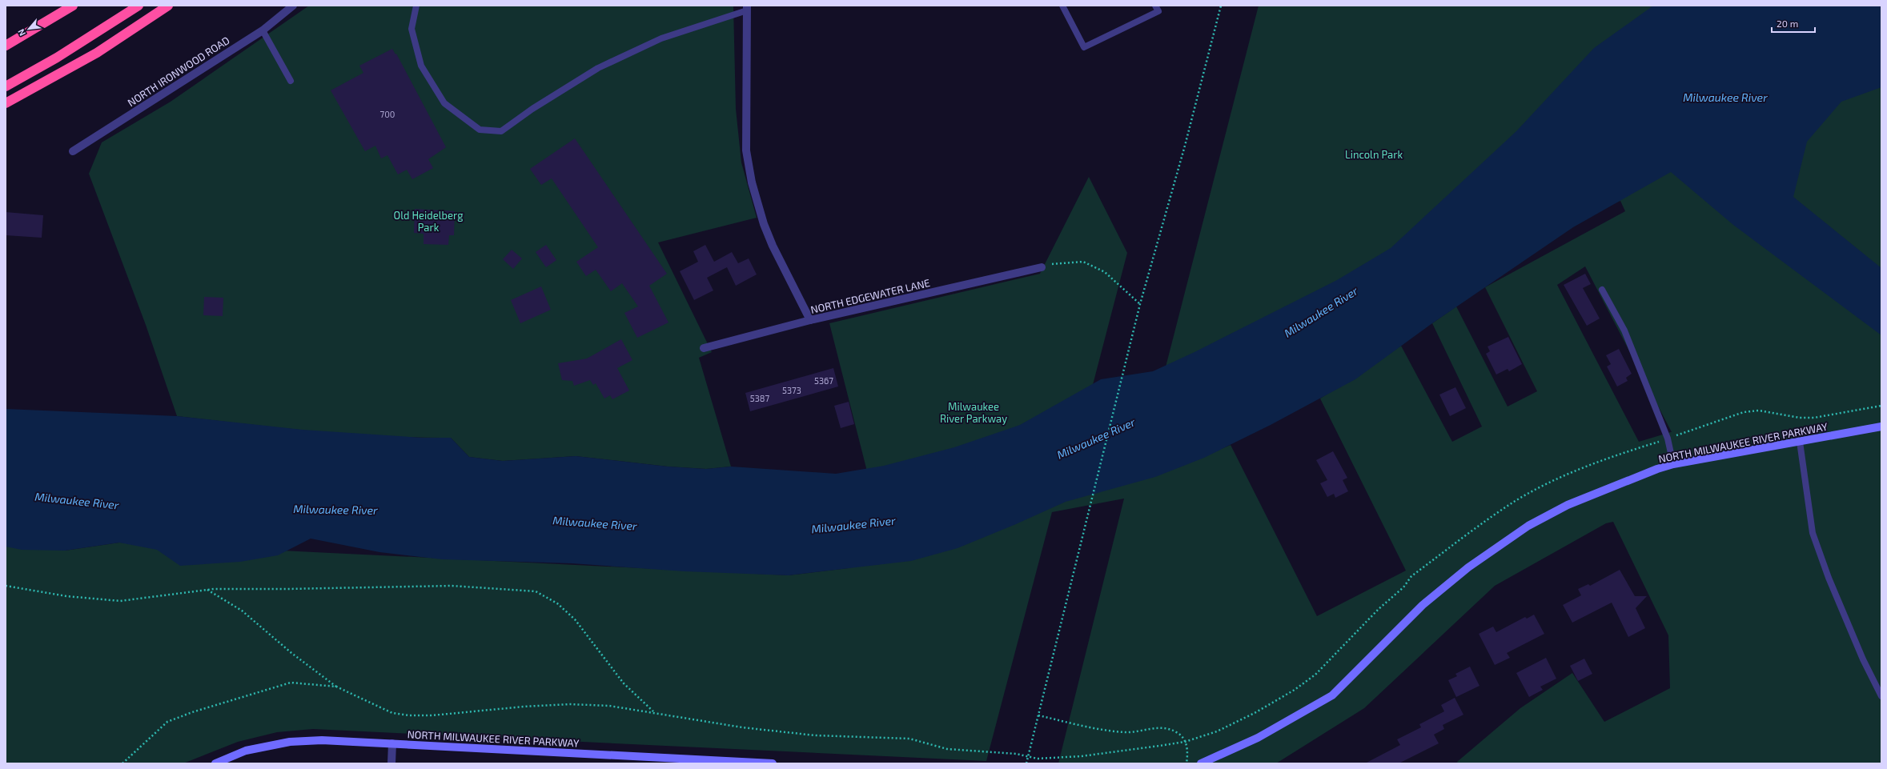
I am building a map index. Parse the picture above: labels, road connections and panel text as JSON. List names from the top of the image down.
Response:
{
  "streets": {
    "street": ["NORTH IRONWOOD ROAD", "NORTH EDGEWATER LANE", "NORTH MILWAUKEE RIVER PARKWAY"]
  },
  "water": ["Milwaukee River"],
  "parks": ["Lincoln Park", "Old Heidelberg Park", "Milwaukee River Parkway"],
  "house_numbers": [
    "700",
    "5367",
    "5373",
    "5387"
  ],
  "scale_bar": "20 m",
  "north": "bottom left"
}
